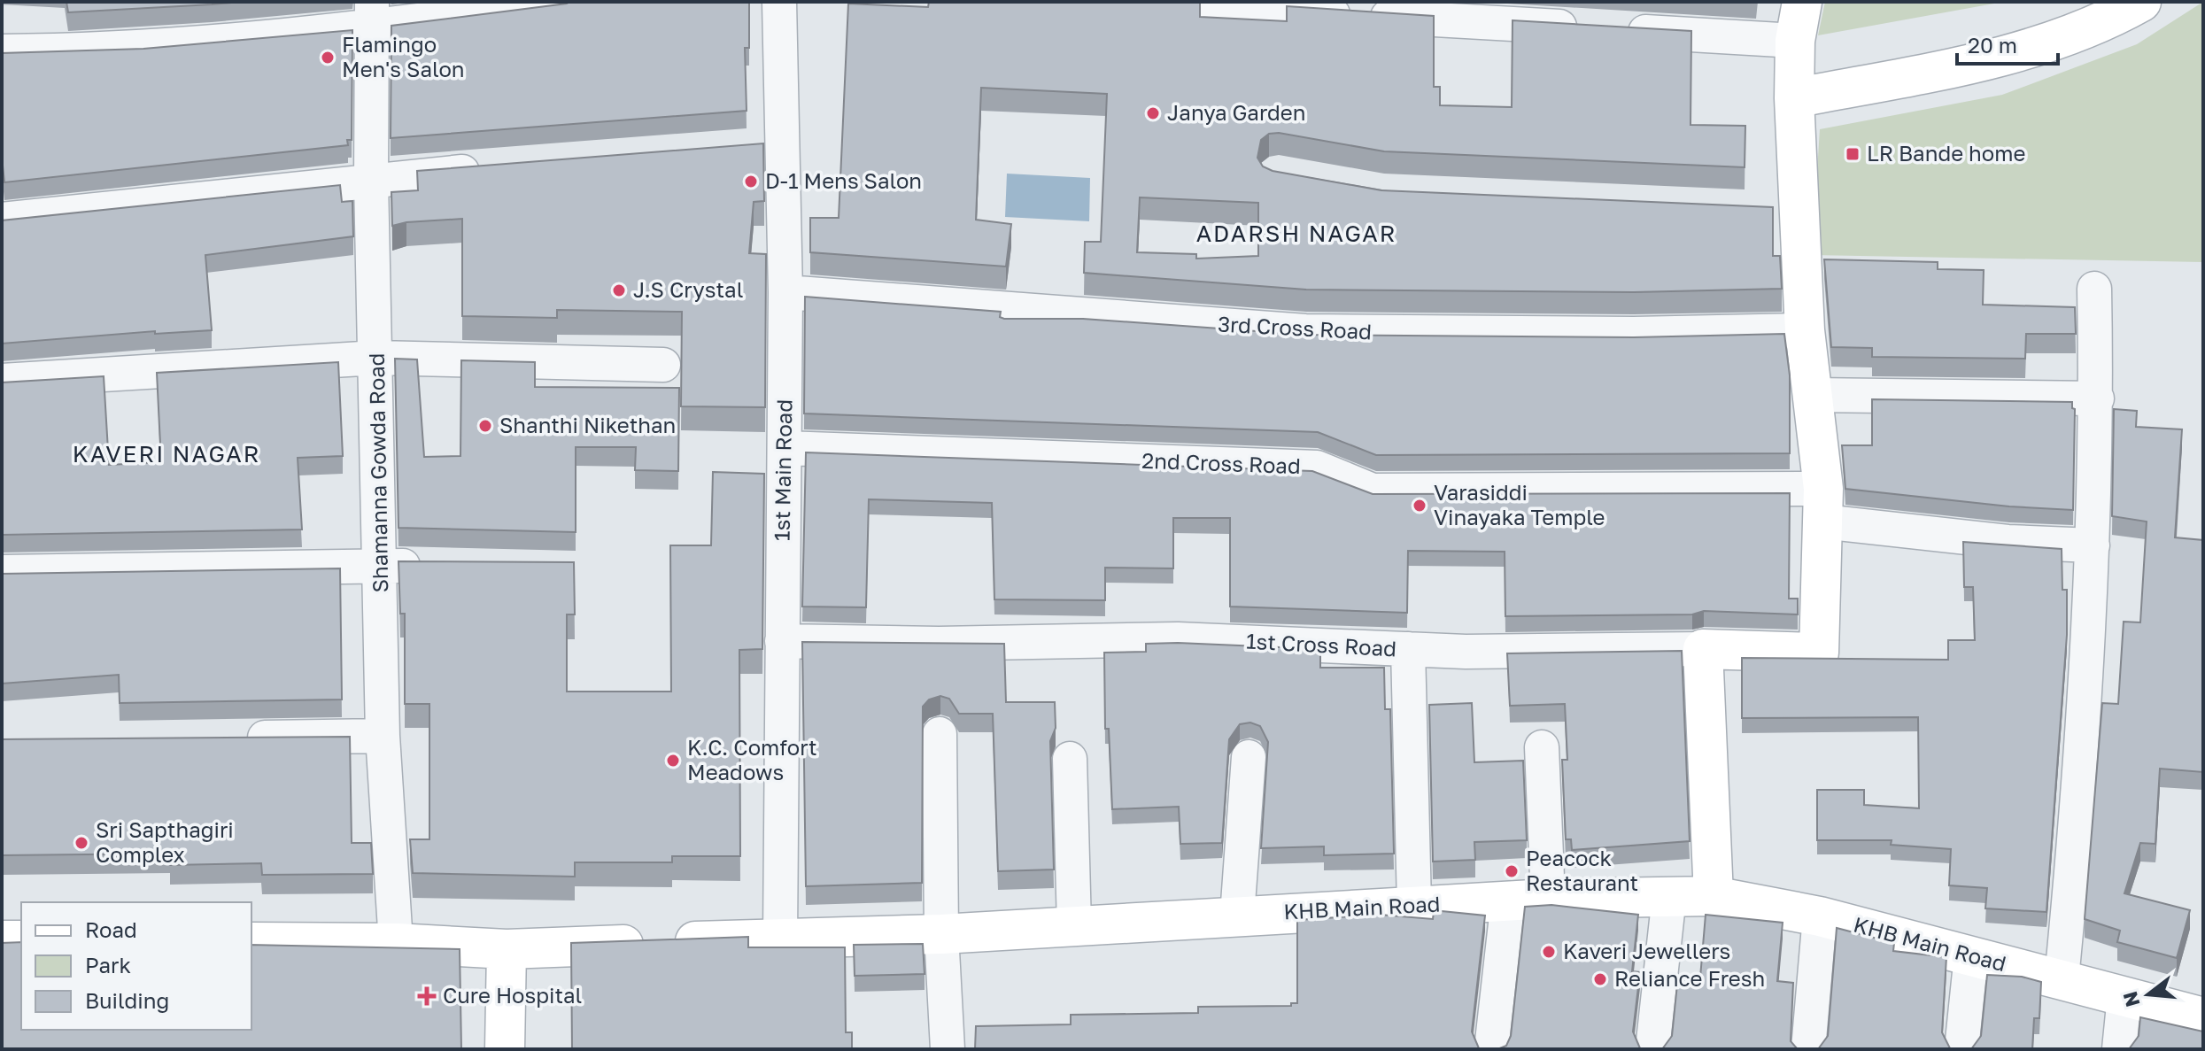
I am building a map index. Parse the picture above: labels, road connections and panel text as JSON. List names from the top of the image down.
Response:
{
  "streets": {
    "main road": ["KHB Main Road"],
    "street": [
      "3rd Cross Road",
      "2nd Cross Road",
      "1st Main Road",
      "Shamanna Gowda Road",
      "1st Cross Road"
    ]
  },
  "crossings": [
    ["3rd Cross Road", "1st Main Road"],
    ["2nd Cross Road", "1st Main Road"],
    ["1st Main Road", "1st Cross Road"],
    ["1st Main Road", "KHB Main Road"],
    ["Shamanna Gowda Road", "KHB Main Road"]
  ],
  "districts": ["ADARSH NAGAR", "KAVERI NAGAR"],
  "places": {
    "other": [
      "Flamingo Men's Salon",
      "Janya Garden",
      "D-1 Mens Salon",
      "J.S Crystal",
      "Shanthi Nikethan",
      "Varasiddi Vinayaka Temple",
      "K.C. Comfort Meadows",
      "Sri Sapthagiri Complex",
      "Peacock Restaurant",
      "Kaveri Jewellers",
      "Reliance Fresh"
    ],
    "transit": ["LR Bande home"],
    "health": ["Cure Hospital"]
  },
  "legend": ["Road", "Park", "Building"],
  "scale_bar": "20 m",
  "north": "left"
}
